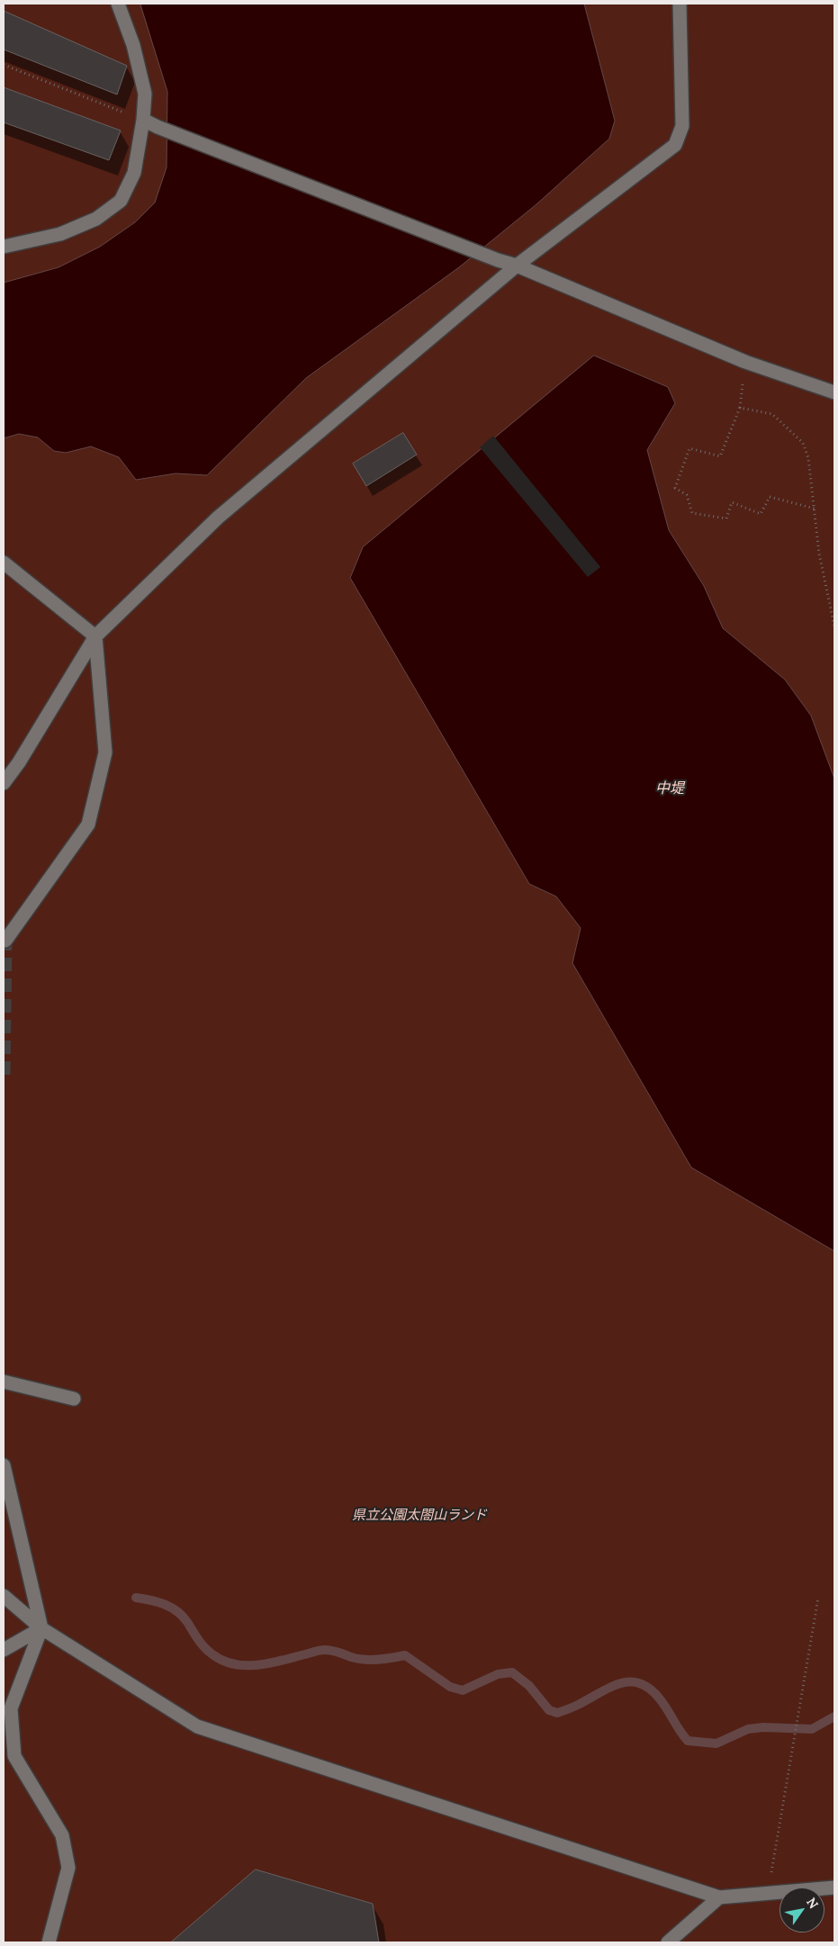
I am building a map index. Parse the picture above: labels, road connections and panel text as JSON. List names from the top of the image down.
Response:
{
  "water": ["中堤"],
  "parks": ["県立公園太閤山ランド"],
  "north": "top right"
}
